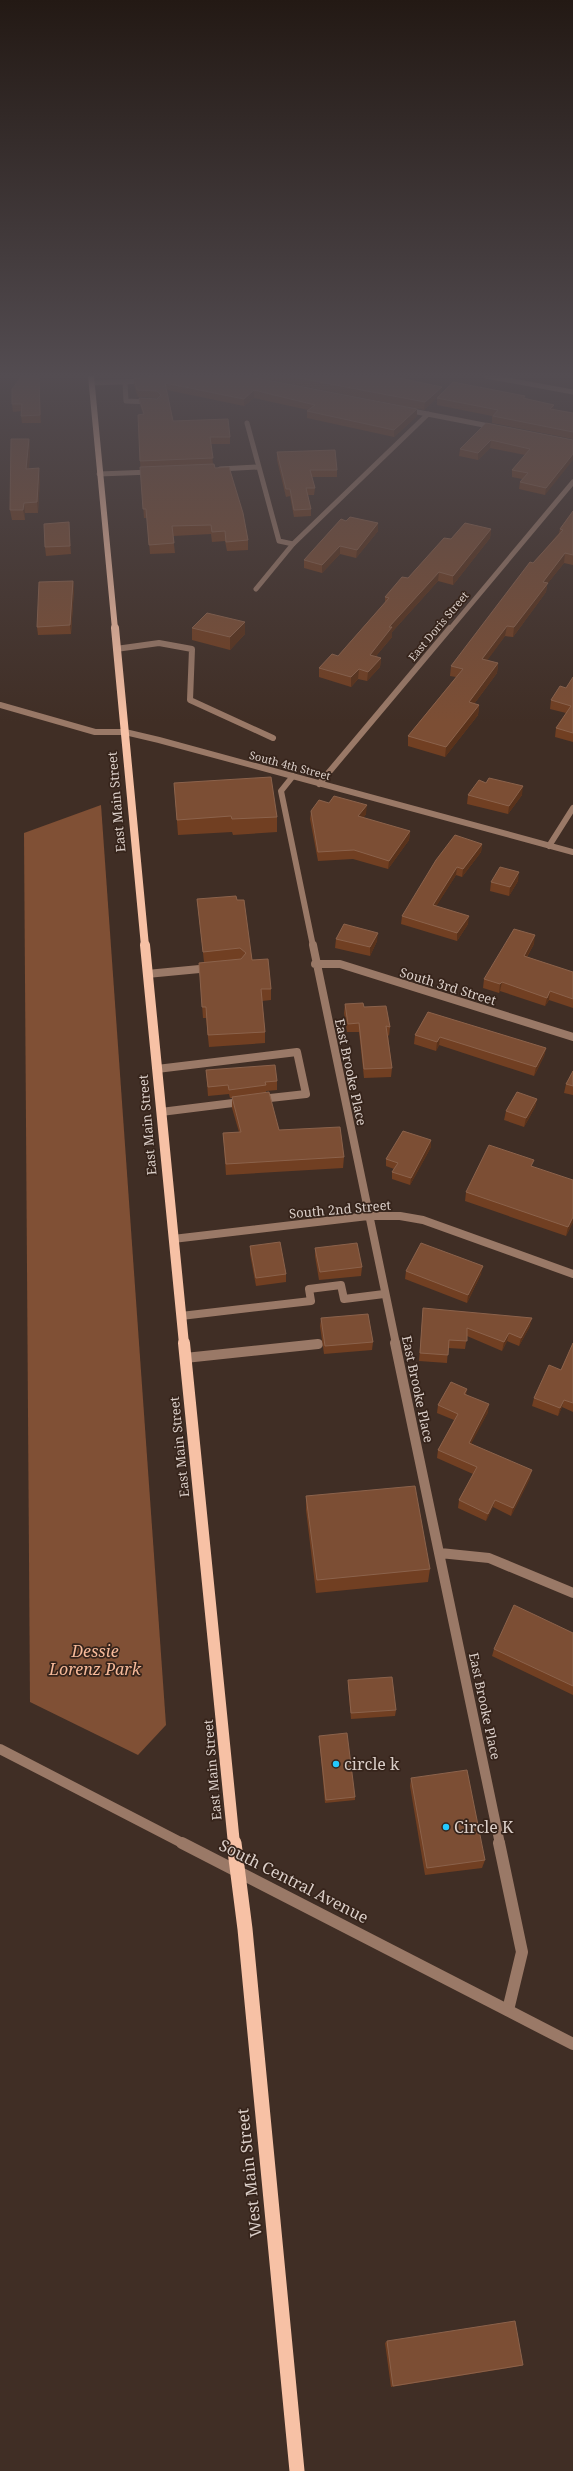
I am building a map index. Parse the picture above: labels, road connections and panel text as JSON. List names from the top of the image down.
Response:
{
  "streets": {
    "main road": ["East Main Street", "West Main Street"],
    "street": [
      "East Doris Street",
      "South 4th Street",
      "South 3rd Street",
      "East Brooke Place",
      "South 2nd Street",
      "South Central Avenue"
    ]
  },
  "crossings": [
    ["East Doris Street", "South 4th Street"],
    ["South 4th Street", "East Main Street"],
    ["South 4th Street", "East Brooke Place"],
    ["East Main Street", "South 2nd Street"],
    ["East Main Street", "South Central Avenue"],
    ["East Main Street", "West Main Street"],
    ["South 3rd Street", "East Brooke Place"],
    ["East Brooke Place", "South 2nd Street"],
    ["East Brooke Place", "South Central Avenue"],
    ["South Central Avenue", "West Main Street"]
  ],
  "parks": ["Dessie Lorenz Park"],
  "places": ["circle k", "Circle K"]
}
